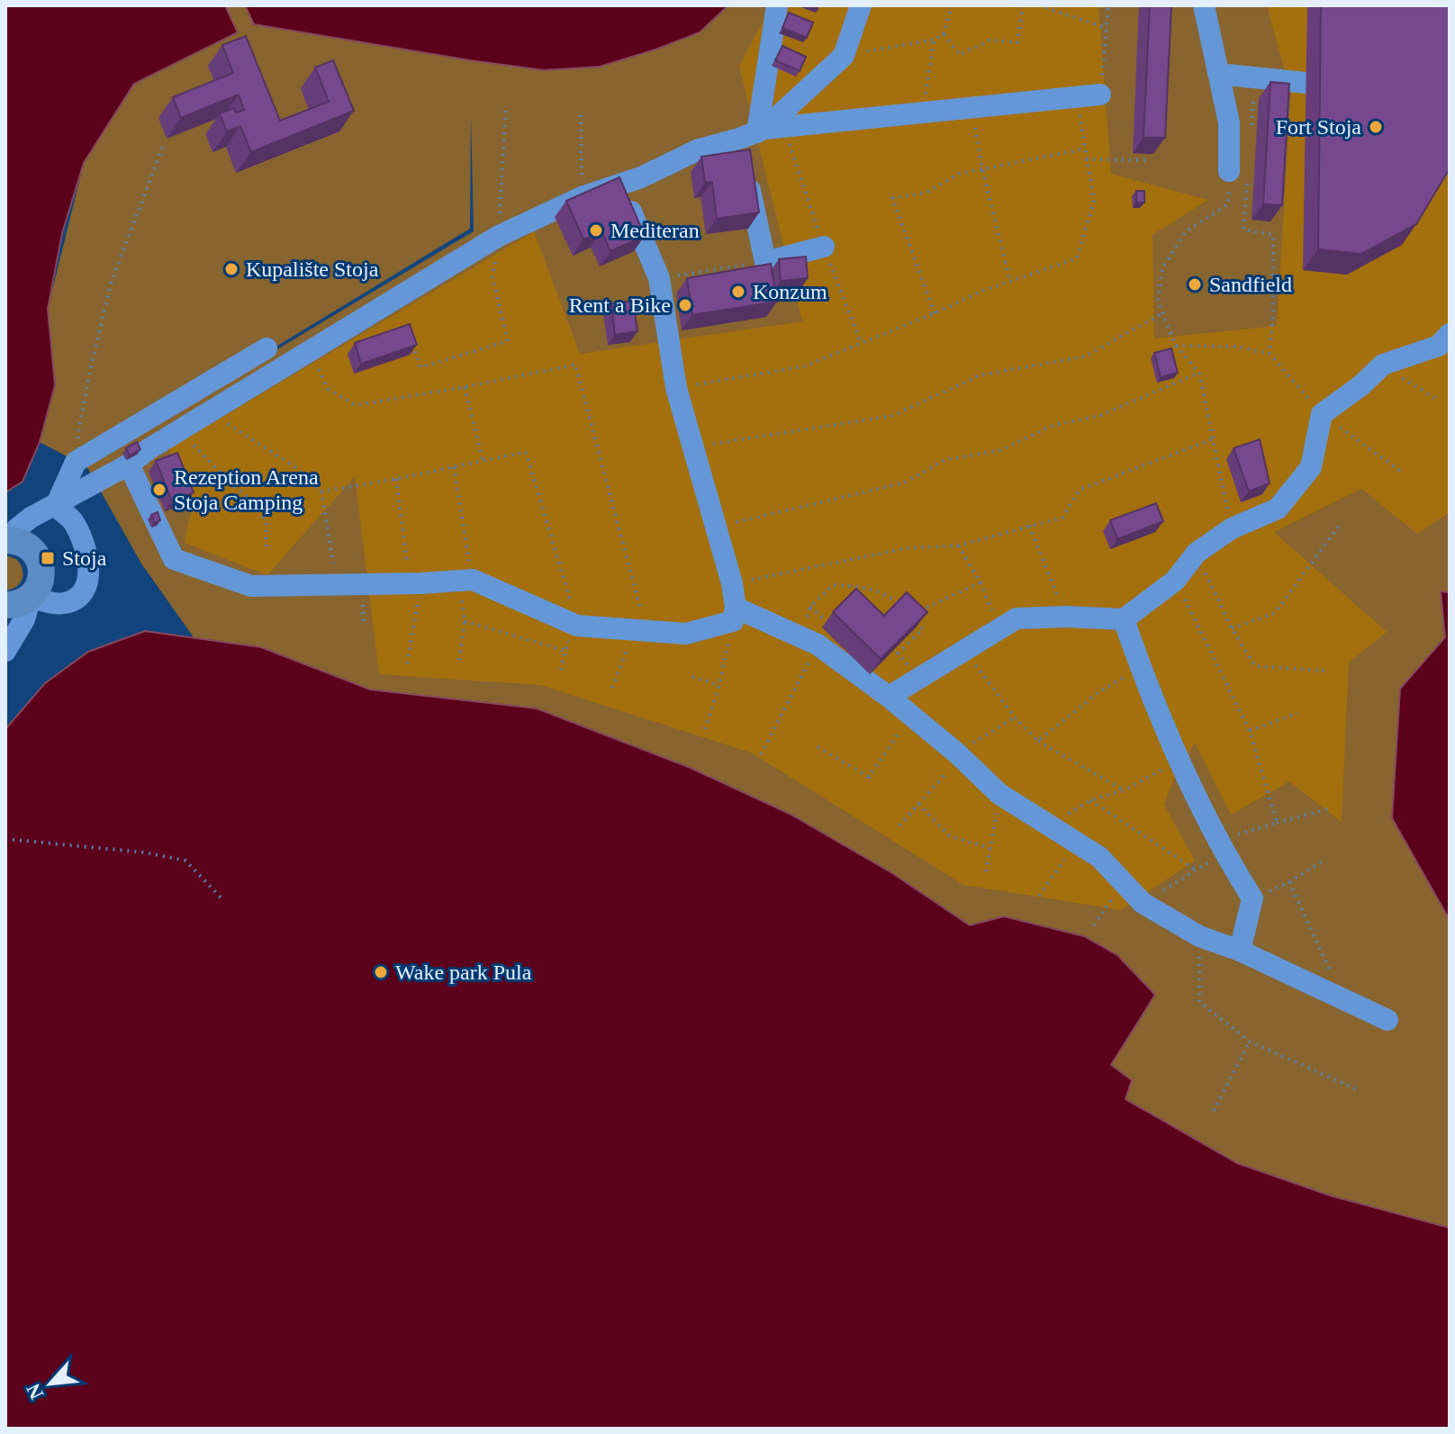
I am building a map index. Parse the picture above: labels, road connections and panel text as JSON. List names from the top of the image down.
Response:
{
  "places": {
    "other": [
      "Fort Stoja",
      "Mediteran",
      "Kupalište Stoja",
      "Sandfield",
      "Konzum",
      "Rent a Bike",
      "Rezeption Arena Stoja Camping",
      "Wake park Pula"
    ],
    "transit": ["Stoja"]
  },
  "north": "bottom left"
}
